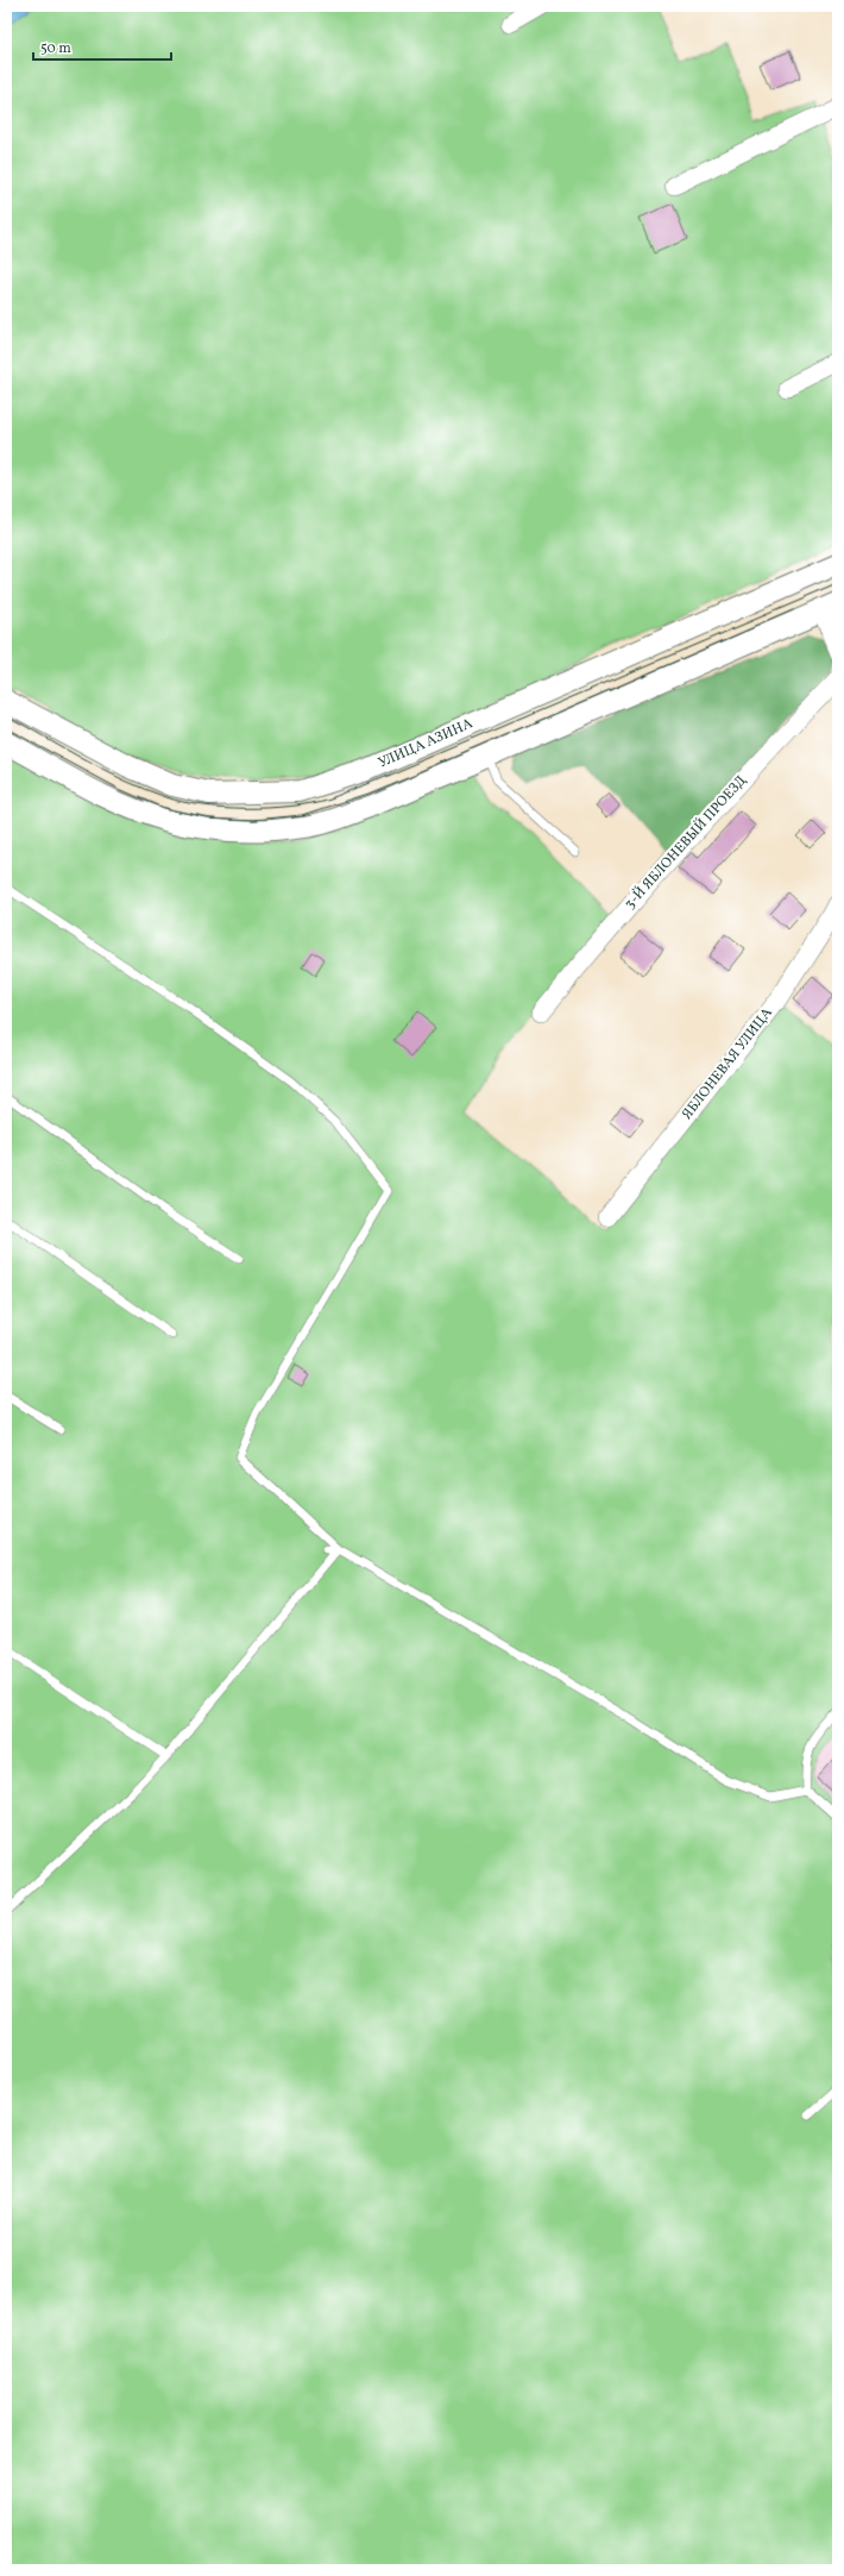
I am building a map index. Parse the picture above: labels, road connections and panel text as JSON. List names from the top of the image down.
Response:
{
  "streets": {
    "street": ["УЛИЦА АЗИНА", "3-Й ЯБЛОНЕВЫЙ ПРОЕЗД", "ЯБЛОНЕВАЯ УЛИЦА"]
  },
  "scale_bar": "50 m"
}
